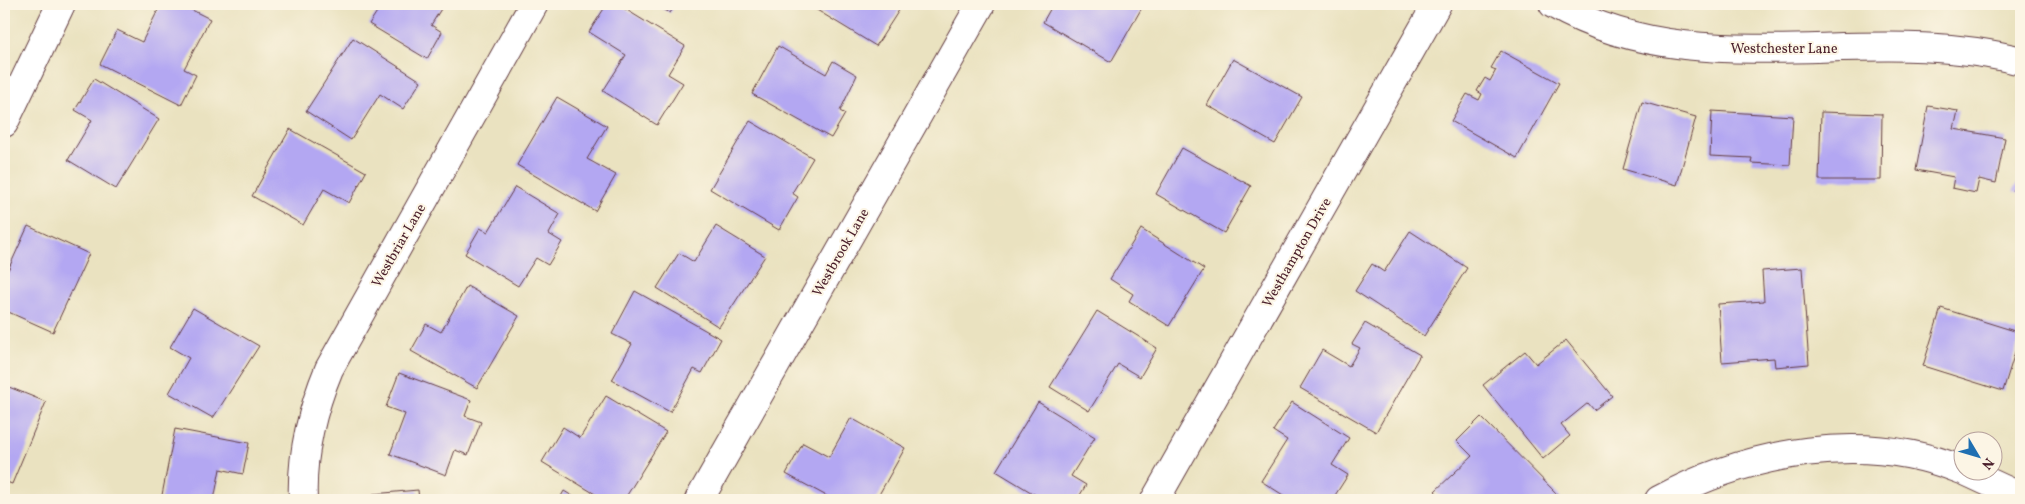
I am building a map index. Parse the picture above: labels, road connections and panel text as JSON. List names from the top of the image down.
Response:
{
  "streets": {
    "street": [
      "Westchester Lane",
      "Westbriar Lane",
      "Westbrook Lane",
      "Westhampton Drive"
    ]
  },
  "north": "bottom right"
}
